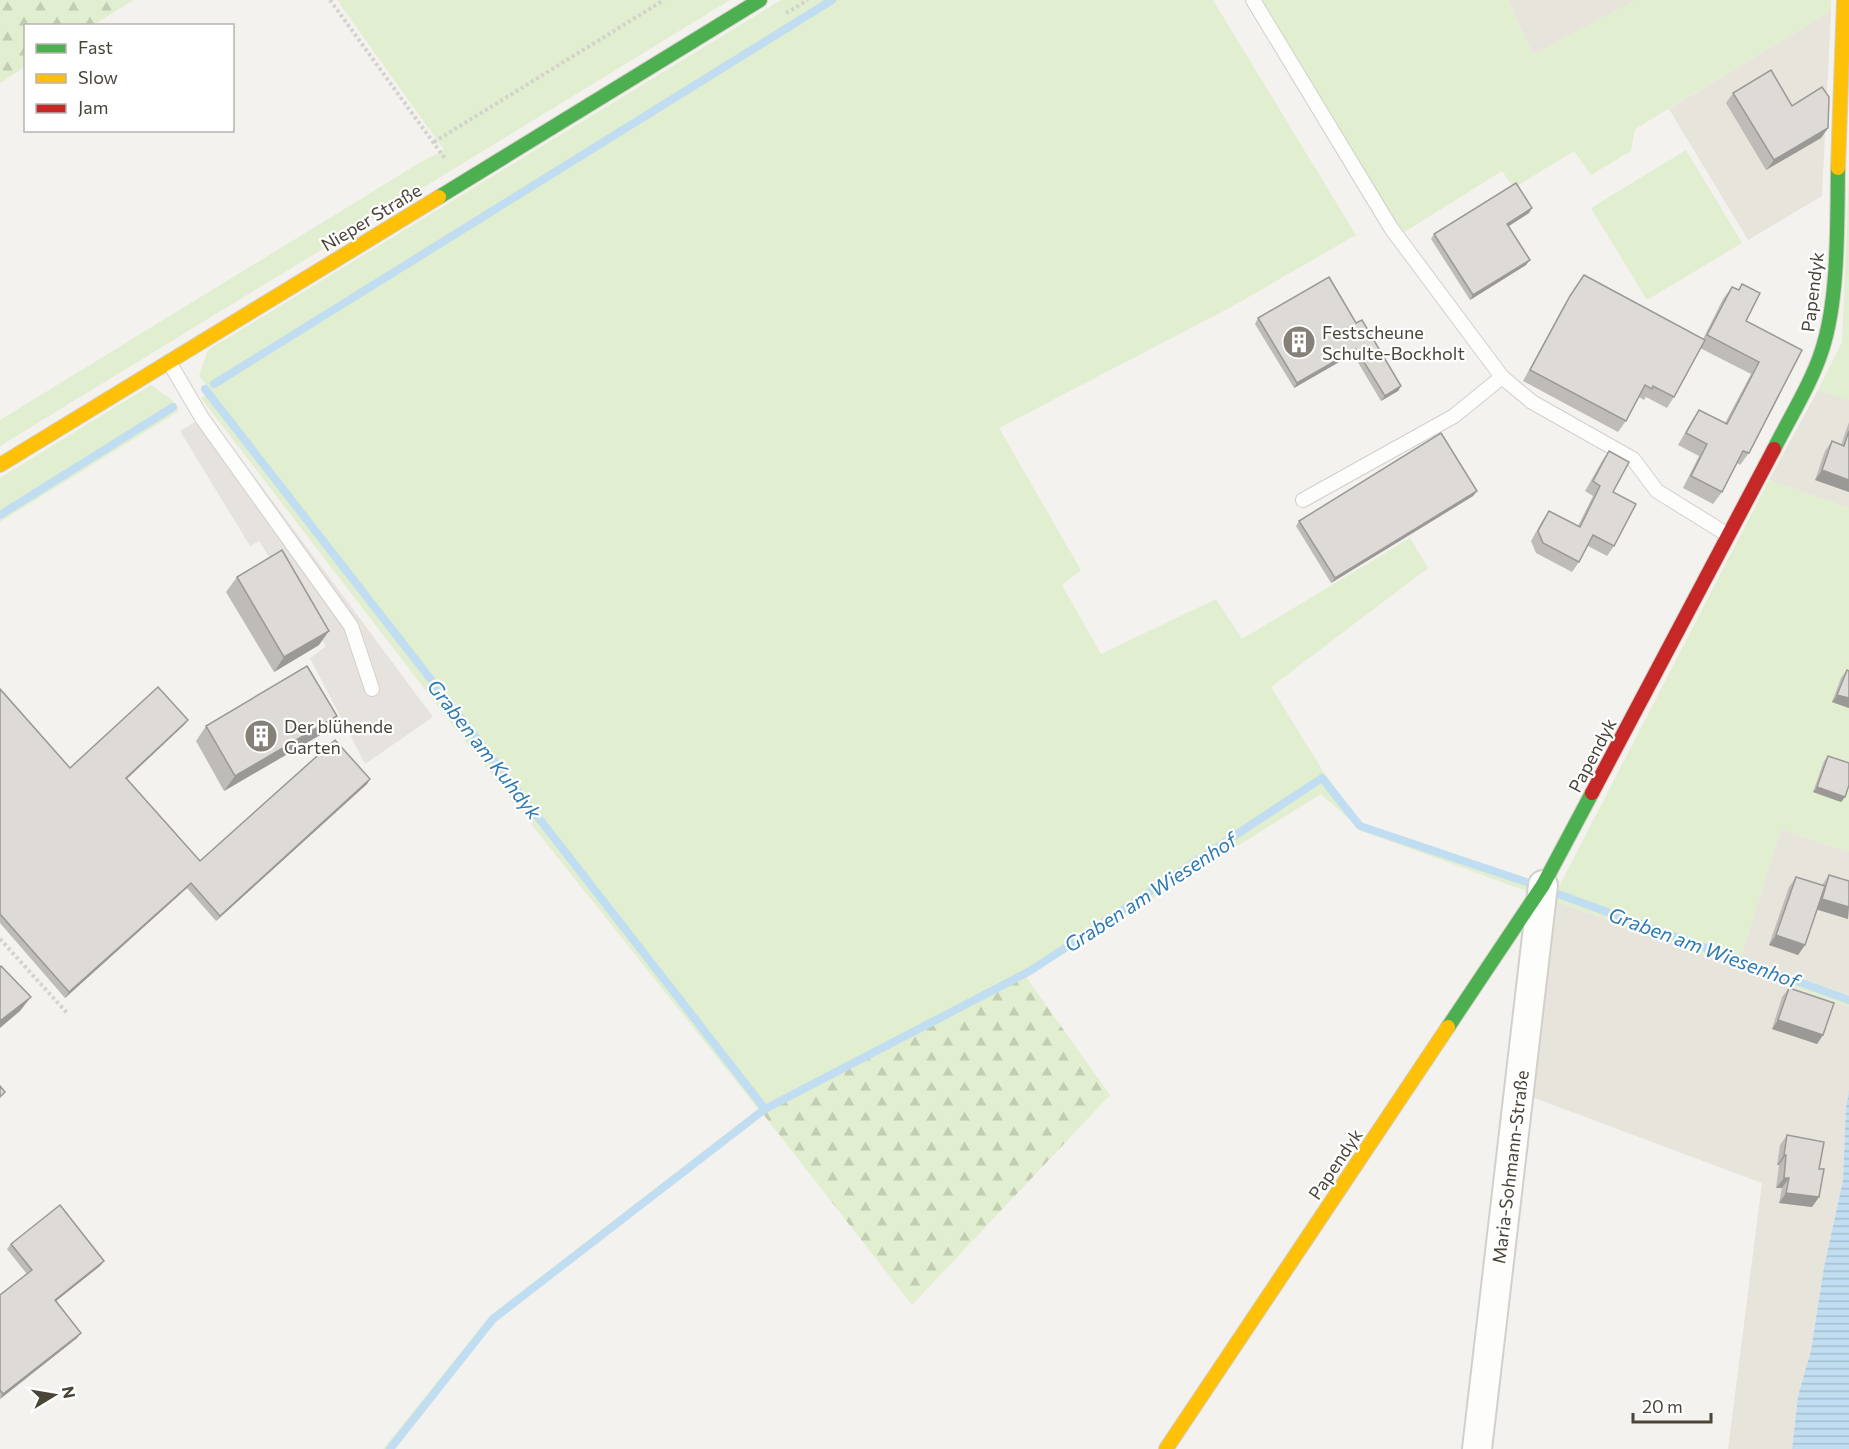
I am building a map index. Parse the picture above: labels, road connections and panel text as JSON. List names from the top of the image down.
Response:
{
  "streets": {
    "street": ["Nieper Straße", "Papendyk", "Maria-Sohmann-Straße"]
  },
  "crossings": [
    ["Papendyk", "Maria-Sohmann-Straße"]
  ],
  "water": ["Graben am Kuhdyk", "Graben am Wiesenhof"],
  "places": {
    "building": ["Festscheune Schulte-Bockholt", "Der blühende Garten"]
  },
  "legend": ["Fast", "Slow", "Jam"],
  "scale_bar": "20 m",
  "north": "right"
}
